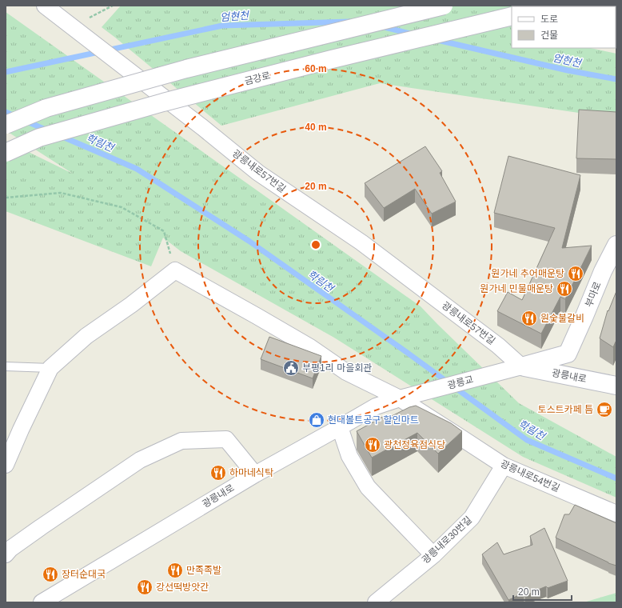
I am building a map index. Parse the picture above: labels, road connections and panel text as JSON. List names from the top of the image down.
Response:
{
  "streets": {
    "main road": ["금강로", "부마로", "광릉내로"],
    "street": [
      "광릉내로57번길",
      "광릉교",
      "광릉내로54번길",
      "광릉내로30번길"
    ]
  },
  "crossings": [
    ["광릉내로57번길", "부마로"],
    ["광릉내로57번길", "광릉내로"],
    ["광릉내로57번길", "광릉교"],
    ["부마로", "광릉내로"],
    ["부마로", "광릉교"],
    ["광릉내로", "광릉교"],
    ["광릉내로", "광릉내로54번길"],
    ["광릉교", "광릉내로54번길"],
    ["광릉내로54번길", "광릉내로30번길"]
  ],
  "water": ["엄현천", "학림천"],
  "places": {
    "restaurant": [
      "원가네 추어매운탕",
      "원가네 민물매운탕",
      "원숯불갈비",
      "광천정육점식당",
      "하마네식탁",
      "만족족발",
      "장터순대국",
      "강선떡방앗간"
    ],
    "public building": ["부평1리 마을회관"],
    "cafe": ["토스트카페 틈"],
    "shop": ["현대볼트공구 할인마트"]
  },
  "legend": ["도로", "건물"],
  "scale_bar": "20 m",
  "rings": ["60 m", "40 m", "20 m"]
}
